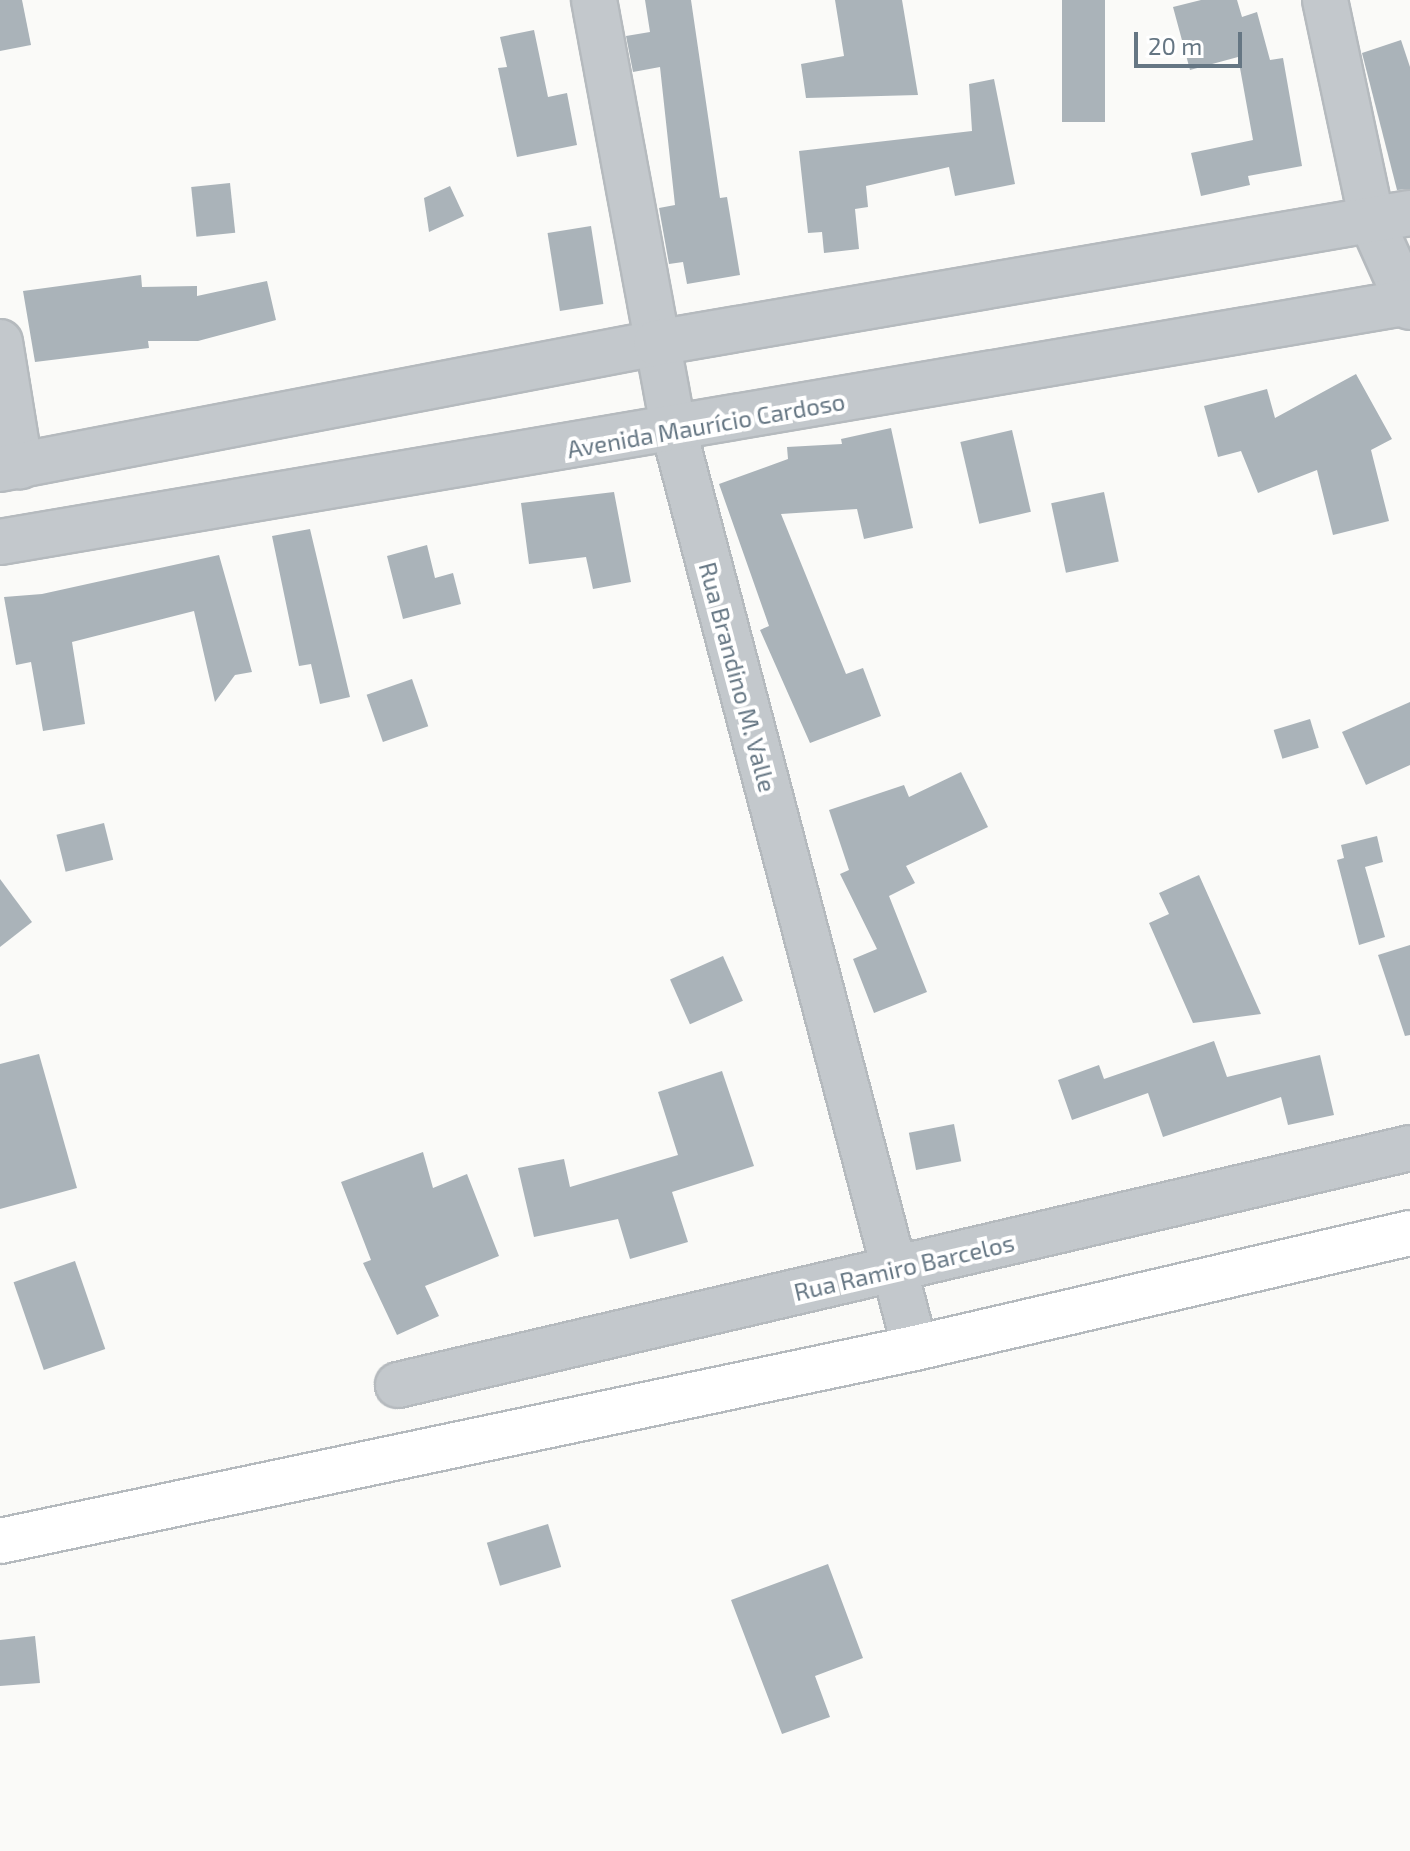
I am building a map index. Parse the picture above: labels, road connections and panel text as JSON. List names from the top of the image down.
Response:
{
  "streets": {
    "street": ["Avenida Maurício Cardoso", "Rua Brandino M. Valle", "Rua Ramiro Barcelos"]
  },
  "crossings": [
    ["Avenida Maurício Cardoso", "Rua Brandino M. Valle"],
    ["Rua Brandino M. Valle", "Rua Ramiro Barcelos"]
  ],
  "scale_bar": "20 m"
}
